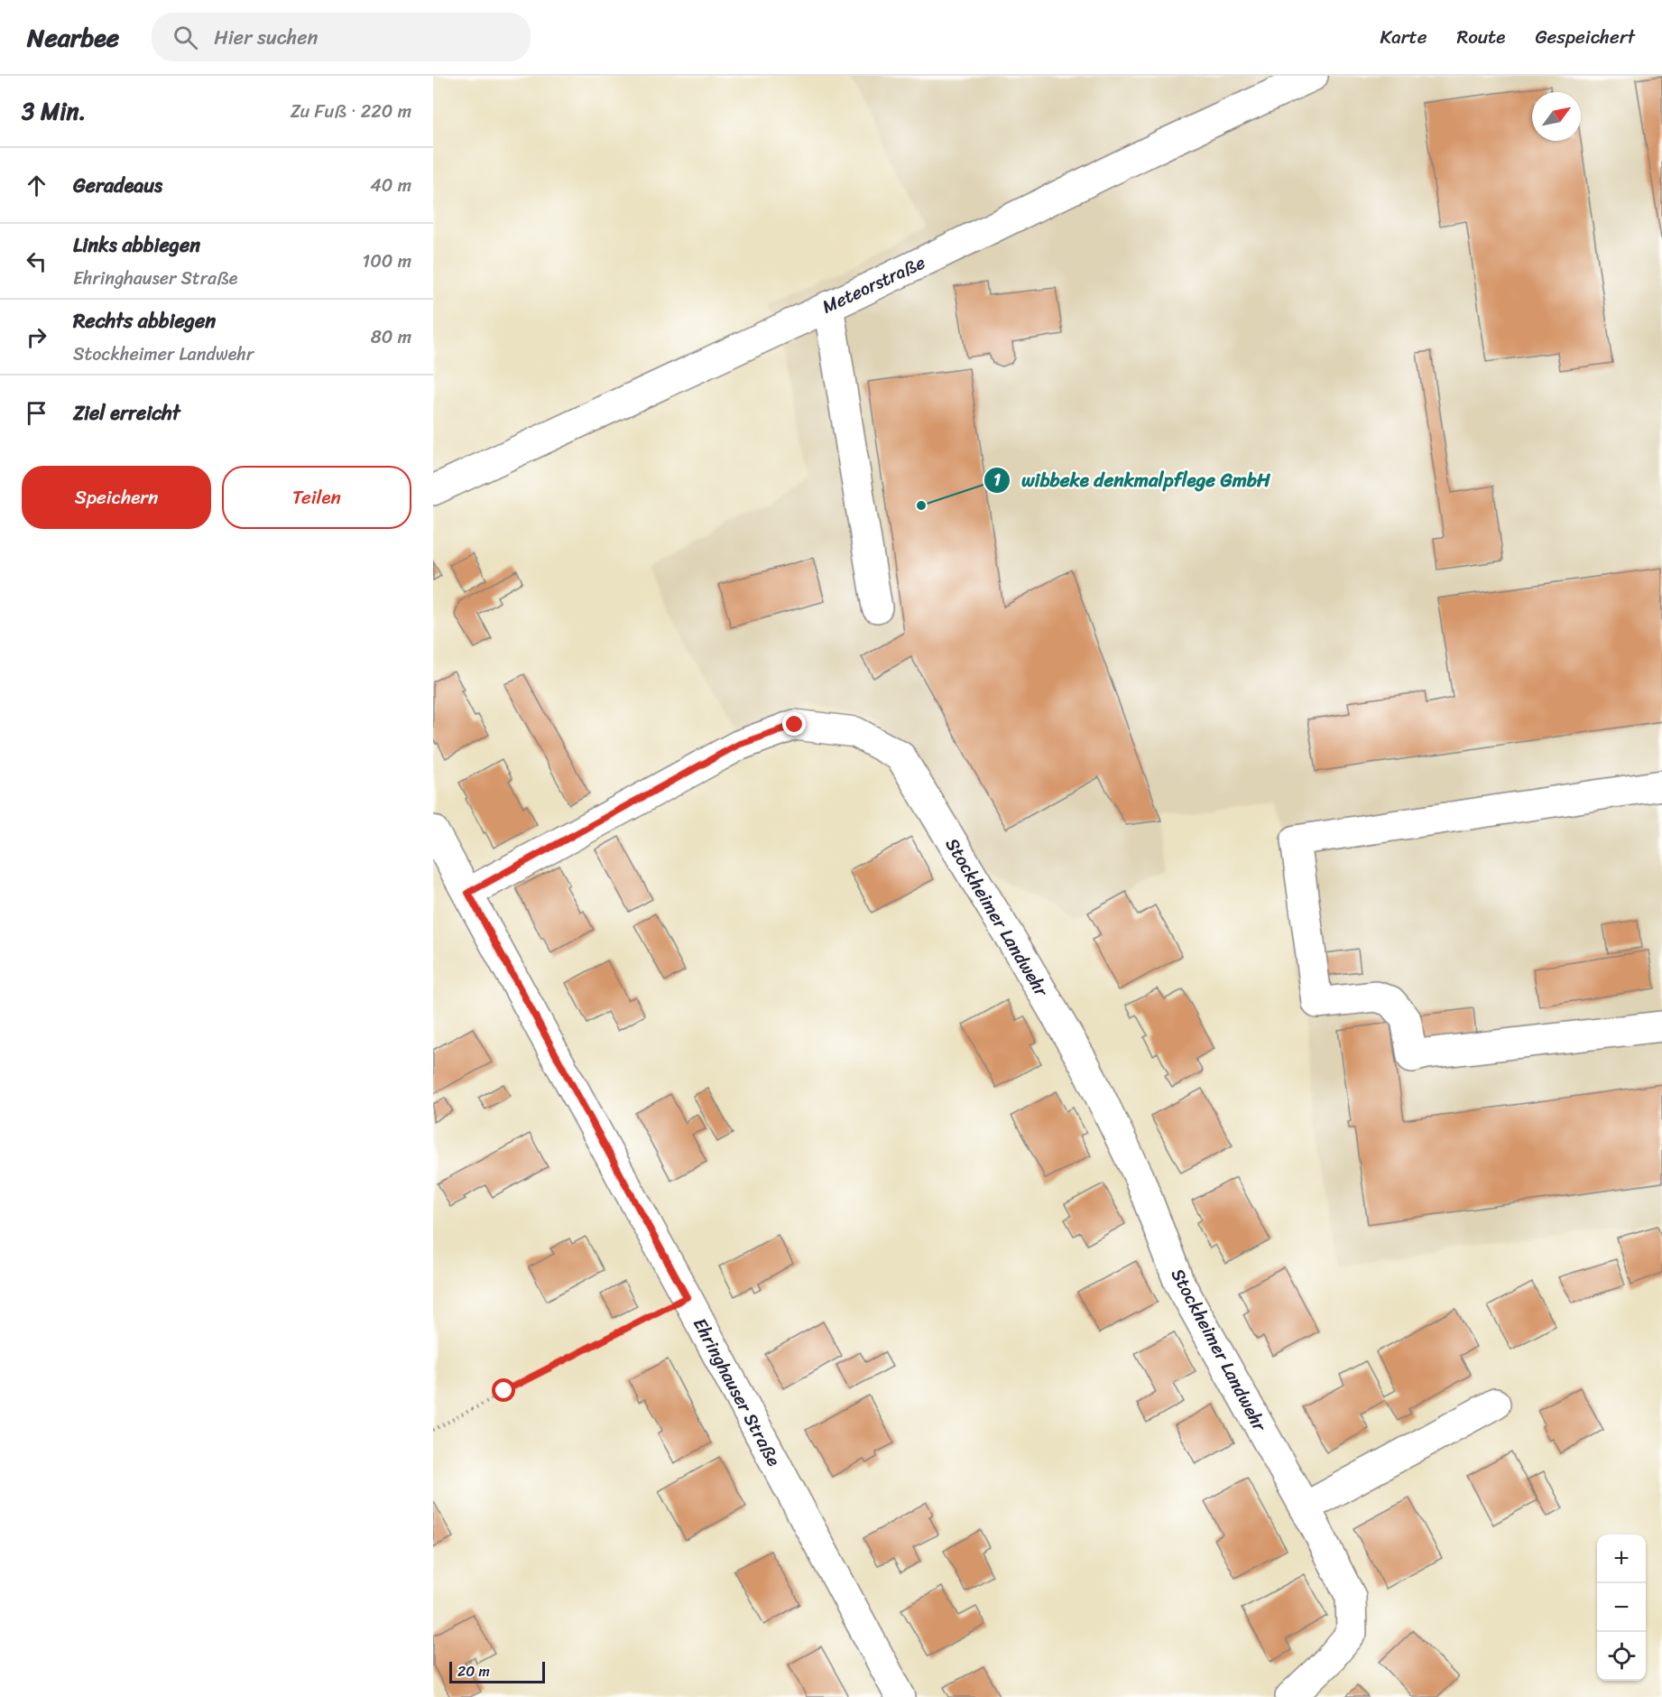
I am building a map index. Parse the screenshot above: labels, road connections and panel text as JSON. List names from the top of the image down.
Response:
{
  "streets": {
    "street": ["Meteorstraße", "Stockheimer Landwehr", "Ehringhauser Straße"]
  },
  "crossings": [
    ["Stockheimer Landwehr", "Ehringhauser Straße"]
  ],
  "places": ["wibbeke denkmalpflege GmbH"],
  "scale_bar": "20 m",
  "north": "top right",
  "page": {
    "header": "Nearbee",
    "search": "Hier suchen",
    "nav": ["Karte", "Route", "Gespeichert"],
    "heading": ["3 Min.", "Zu Fuß · 220 m"],
    "list": [
      ["Geradeaus", "40 m"],
      ["Links abbiegen", "Ehringhauser Straße", "100 m"],
      ["Rechts abbiegen", "Stockheimer Landwehr", "80 m"],
      "Ziel erreicht"
    ],
    "buttons": ["Speichern", "Teilen"],
    "map_buttons": ["+", "−"],
    "scale": "20 m"
  }
}
